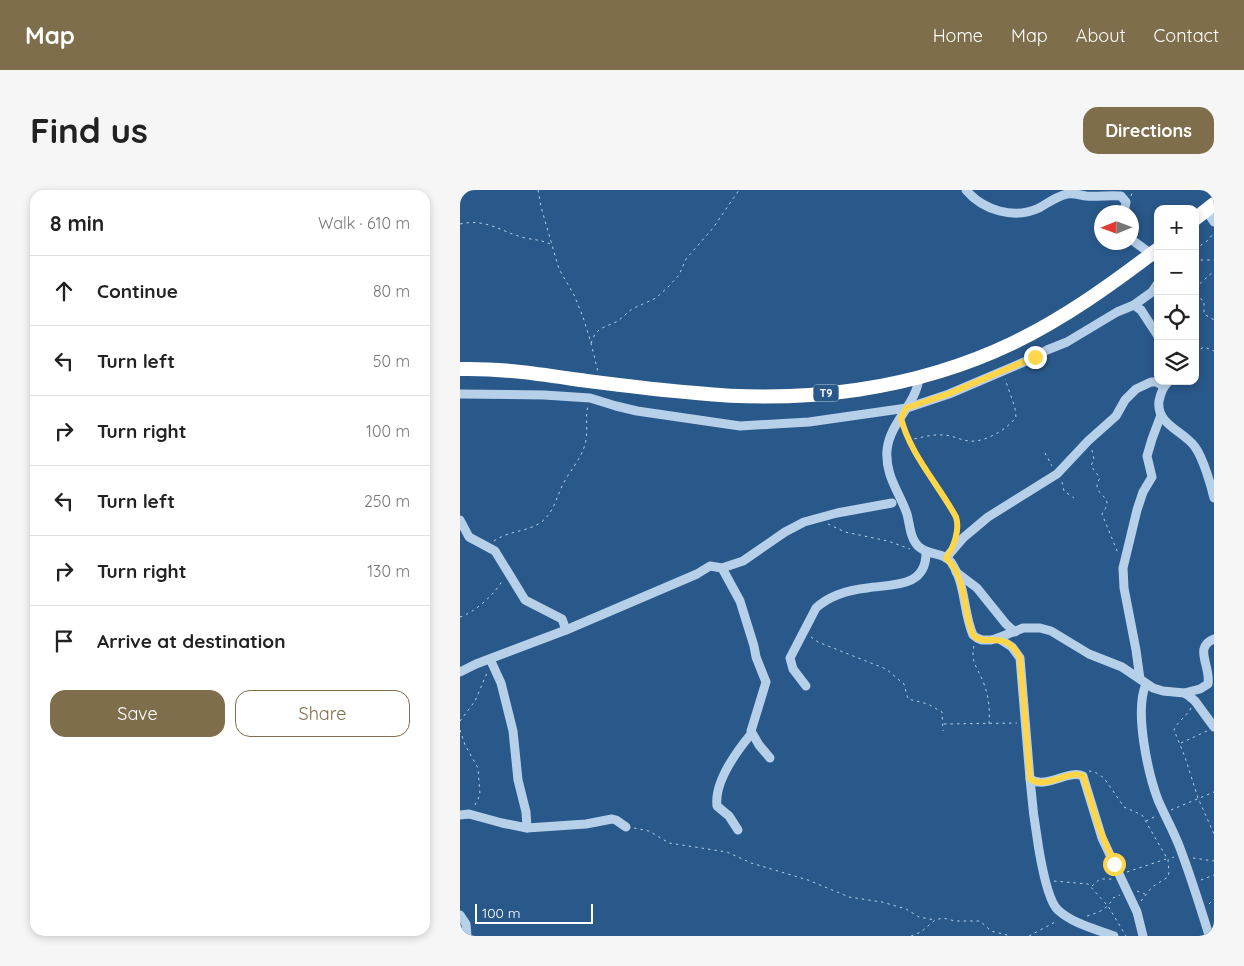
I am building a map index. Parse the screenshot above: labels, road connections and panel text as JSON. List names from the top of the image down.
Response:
{
  "streets": {
    "highway": ["T9"]
  },
  "scale_bar": "100 m",
  "north": "left",
  "page": {
    "header": "Map",
    "nav": [
      "Home",
      "Map",
      "About",
      "Contact"
    ],
    "buttons": [
      "Directions",
      ["Save", "Share"]
    ],
    "title": "Find us",
    "heading": ["8 min", "Walk · 610 m"],
    "map_buttons": ["+", "−"],
    "list": [
      ["Continue", "80 m"],
      ["Turn left", "50 m"],
      ["Turn right", "100 m"],
      ["Turn left", "250 m"],
      ["Turn right", "130 m"],
      "Arrive at destination"
    ],
    "scale": "100 m"
  }
}
